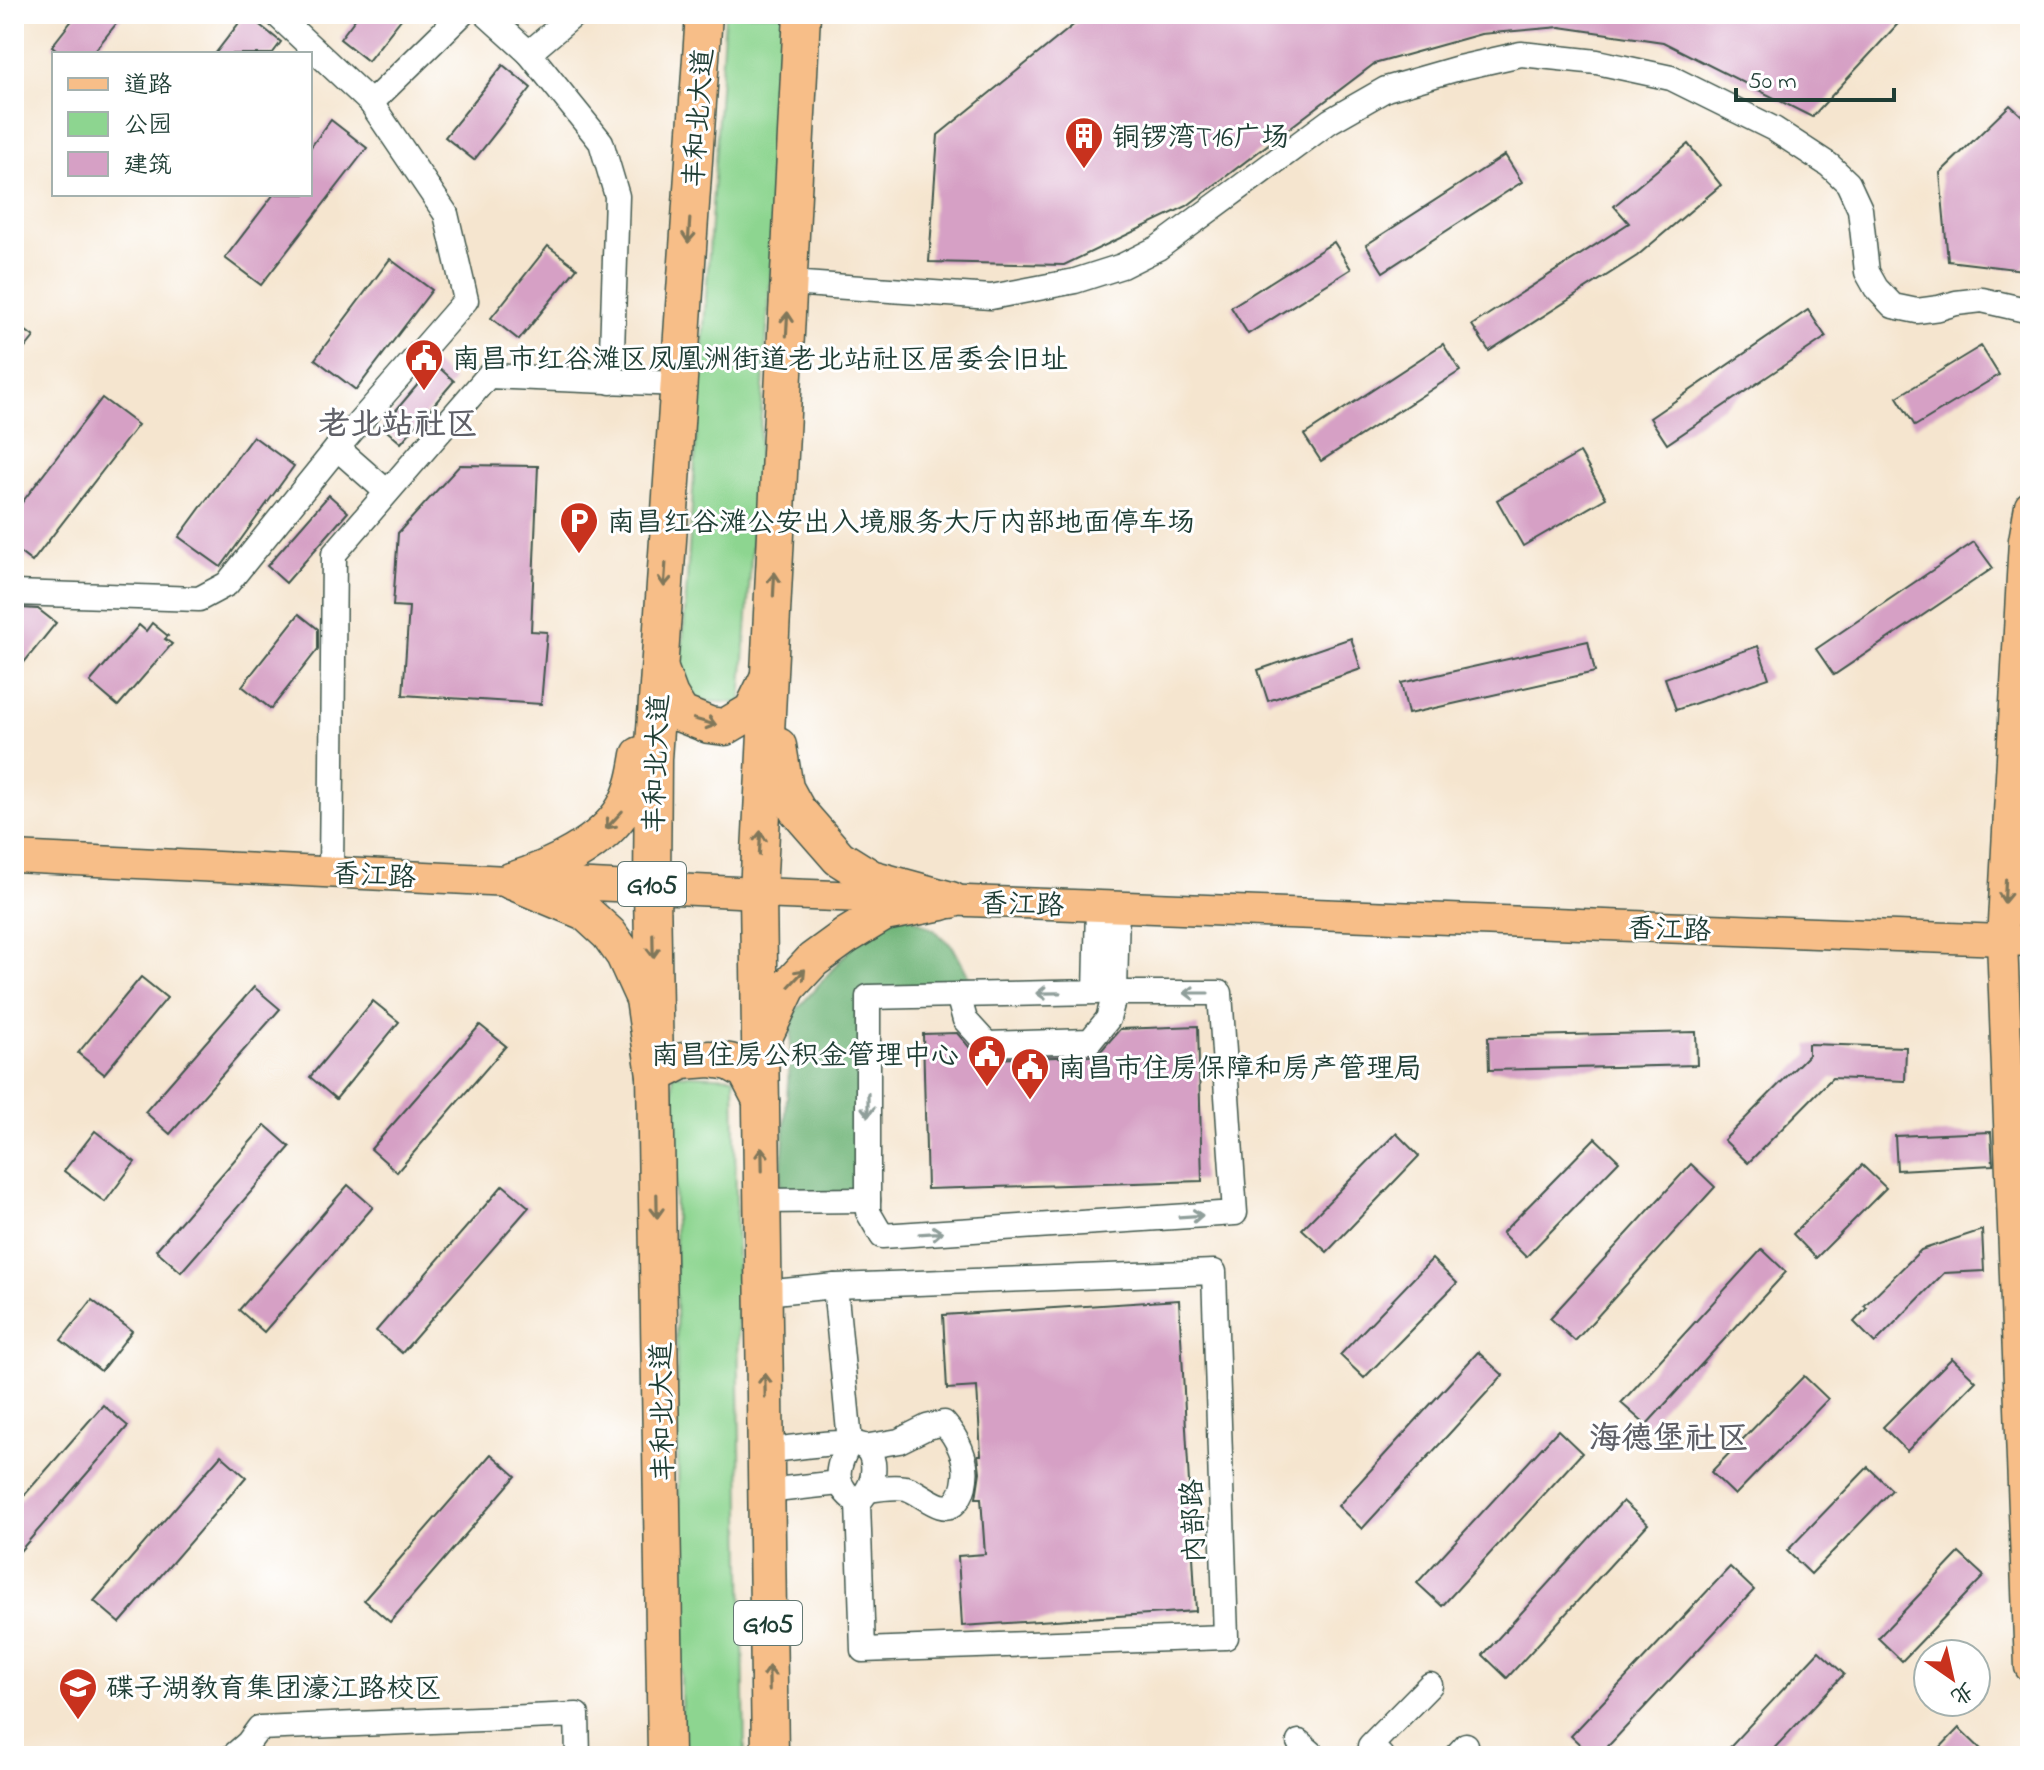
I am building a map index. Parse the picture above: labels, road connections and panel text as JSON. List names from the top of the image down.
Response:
{
  "streets": {
    "highway": ["丰和北大道", "G105"],
    "main road": ["香江路"],
    "street": ["内部路"]
  },
  "crossings": [
    ["丰和北大道", "香江路"],
    ["香江路", "G105"],
    ["G105", "内部路"]
  ],
  "districts": ["老北站社区", "海德堡社区"],
  "places": {
    "building": ["铜锣湾T16广场"],
    "public building": ["南昌市红谷滩区凤凰洲街道老北站社区居委会旧址", "南昌住房公积金管理中心", "南昌市住房保障和房产管理局"],
    "parking": ["南昌红谷滩公安出入境服务大厅内部地面停车场"],
    "school or university": ["碟子湖教育集团濠江路校区"]
  },
  "legend": ["道路", "公园", "建筑"],
  "scale_bar": "50 m",
  "north": "bottom right"
}
